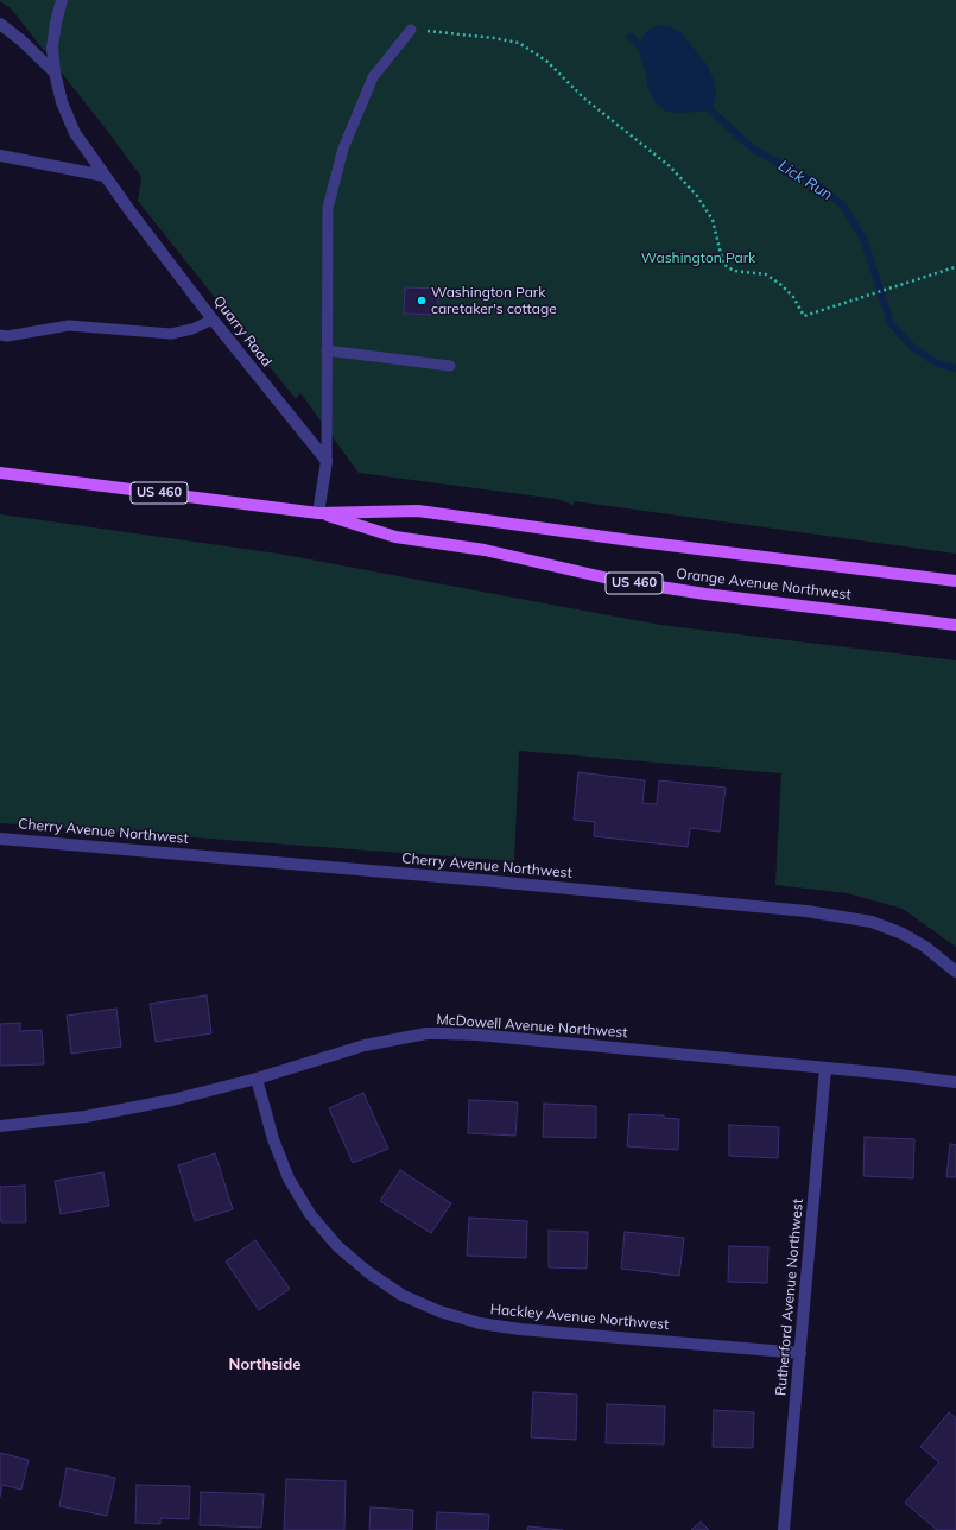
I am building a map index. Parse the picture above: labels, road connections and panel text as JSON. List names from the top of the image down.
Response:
{
  "streets": {
    "main road": ["US 460", "Orange Avenue Northwest"],
    "street": [
      "Quarry Road",
      "Cherry Avenue Northwest",
      "McDowell Avenue Northwest",
      "Rutherford Avenue Northwest",
      "Hackley Avenue Northwest"
    ]
  },
  "crossings": [
    ["McDowell Avenue Northwest", "Rutherford Avenue Northwest"],
    ["McDowell Avenue Northwest", "Hackley Avenue Northwest"],
    ["Rutherford Avenue Northwest", "Hackley Avenue Northwest"]
  ],
  "districts": ["Northside"],
  "water": ["Lick Run"],
  "parks": ["Washington Park"],
  "places": ["Washington Park caretaker's cottage"]
}
